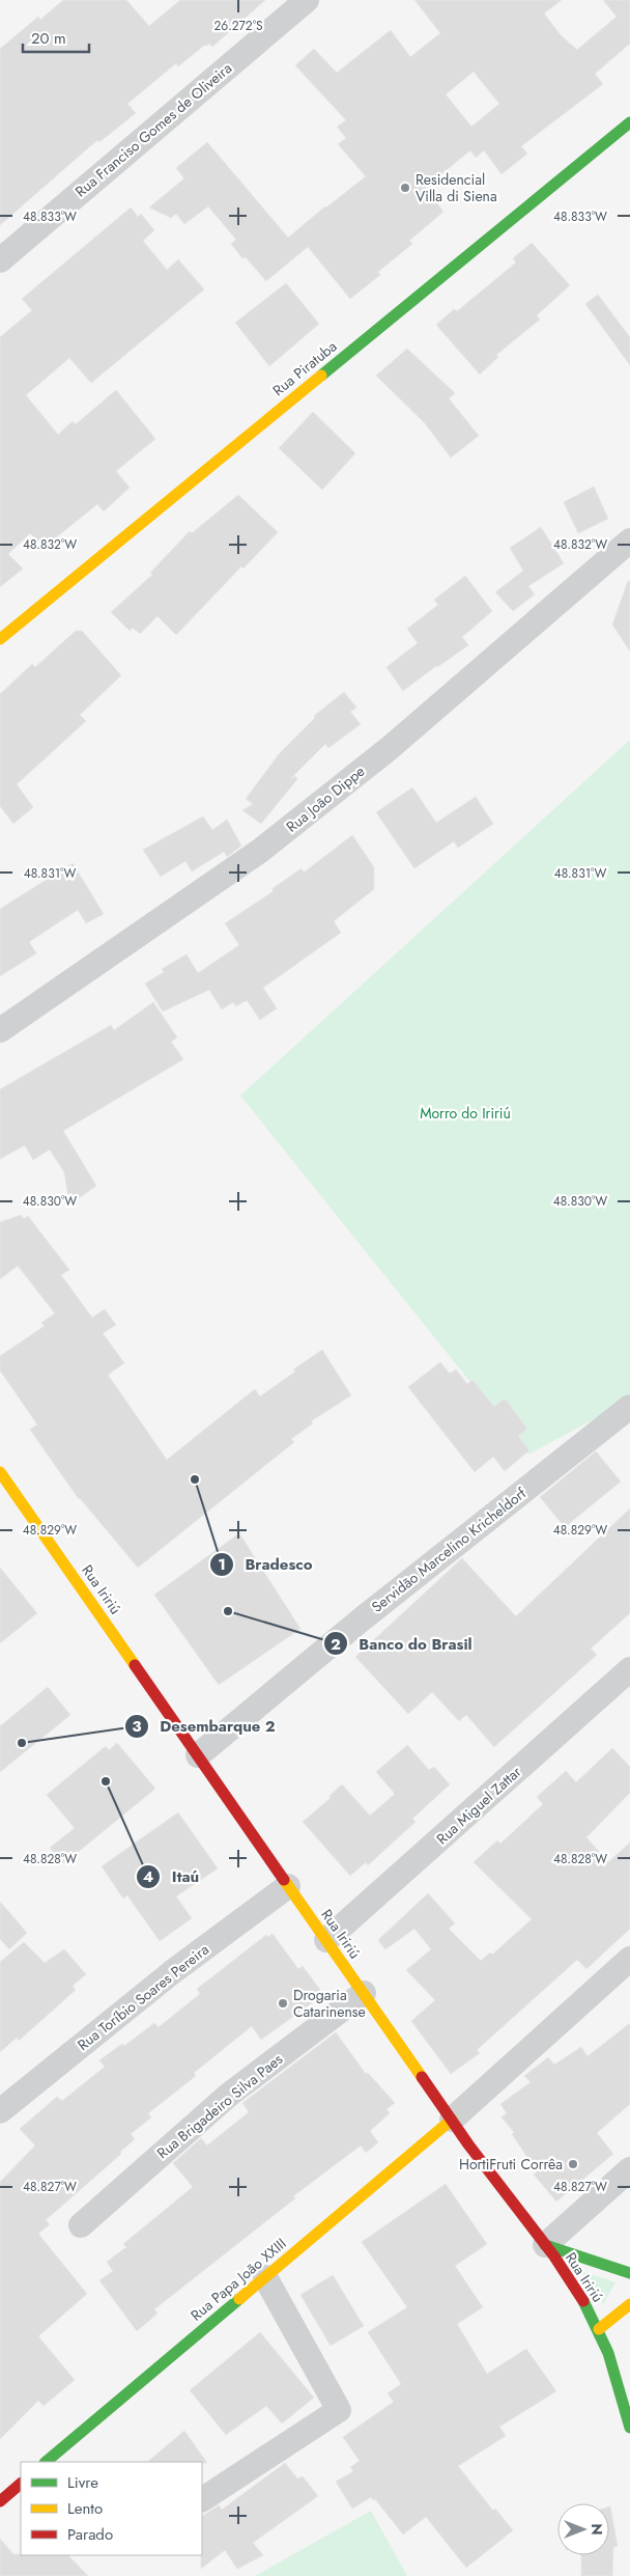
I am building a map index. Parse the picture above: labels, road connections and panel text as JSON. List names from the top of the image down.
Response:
{
  "streets": {
    "main road": ["Rua Piratuba", "Rua Iririú", "Rua Papa João XXIII"],
    "street": [
      "Rua Franciso Gomes de Oliveira",
      "Rua João Dippe",
      "Servidão Marcelino Kricheldorf",
      "Rua Miguel Zattar",
      "Rua Toríbio Soares Pereira",
      "Rua Brigadeiro Silva Paes"
    ]
  },
  "crossings": [
    ["Servidão Marcelino Kricheldorf", "Rua Iririú"],
    ["Rua Iririú", "Rua Miguel Zattar"],
    ["Rua Iririú", "Rua Toríbio Soares Pereira"],
    ["Rua Iririú", "Rua Brigadeiro Silva Paes"],
    ["Rua Iririú", "Rua Papa João XXIII"]
  ],
  "parks": ["Morro do Iririú"],
  "places": [
    "Residencial Villa di Siena",
    "Bradesco",
    "Banco do Brasil",
    "Desembarque 2",
    "Itaú",
    "Drogaria Catarinense",
    "HortiFruti Corrêa"
  ],
  "legend": ["Livre", "Lento", "Parado"],
  "scale_bar": "20 m",
  "north": "right",
  "coordinates": [
    "26.272°S",
    "48.833°W",
    "48.832°W",
    "48.831°W",
    "48.830°W",
    "48.829°W",
    "48.828°W",
    "48.827°W"
  ]
}
